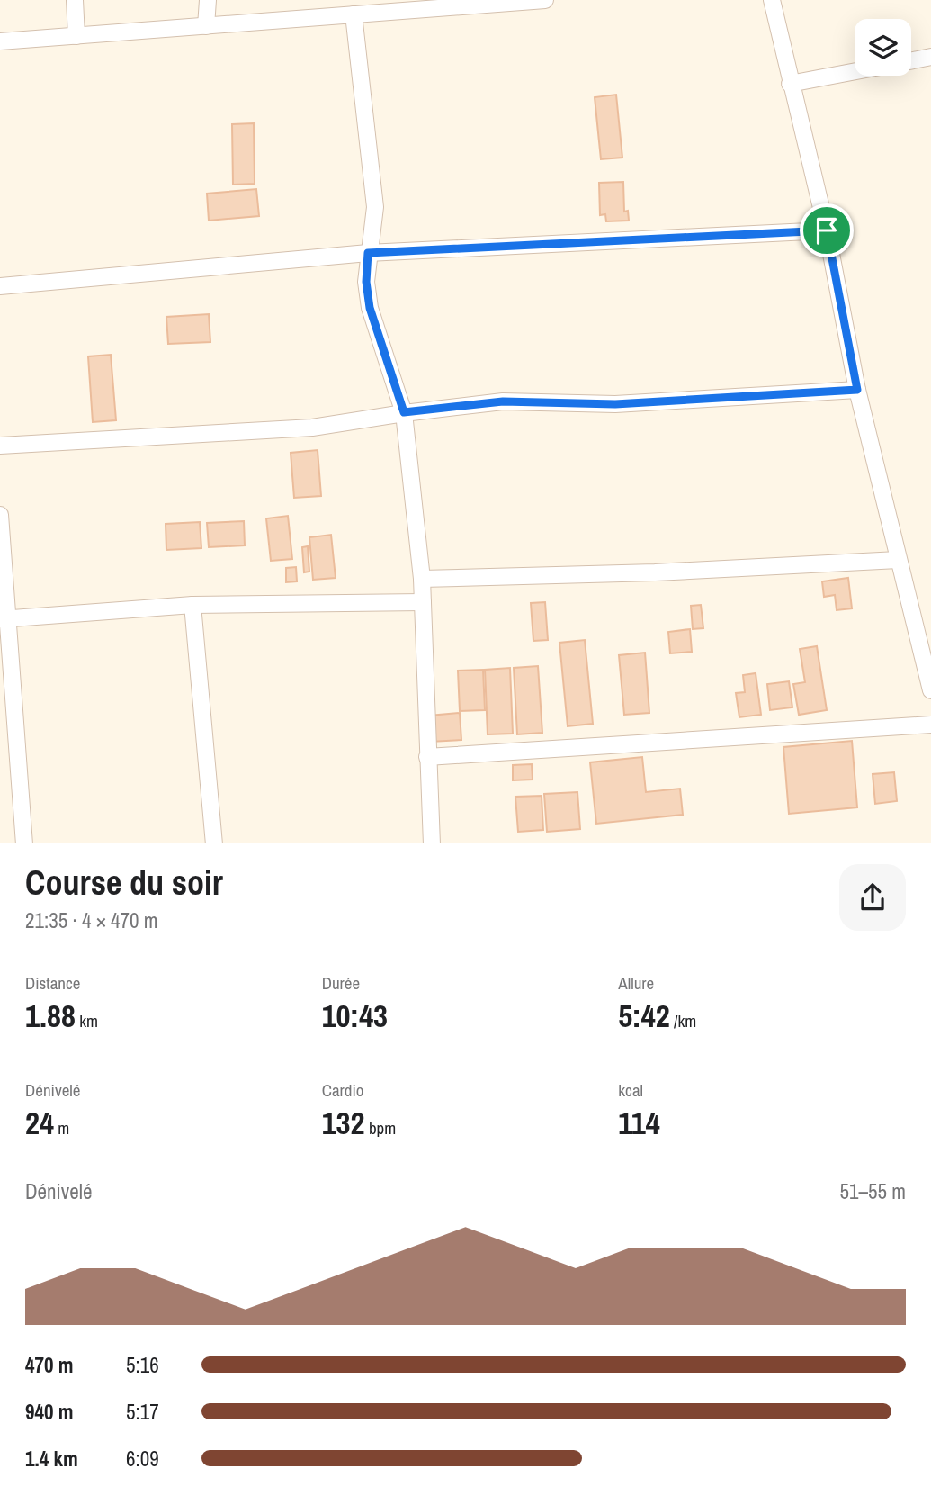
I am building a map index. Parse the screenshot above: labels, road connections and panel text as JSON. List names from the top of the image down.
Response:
{
  "page": {
    "heading": ["Course du soir", "21:35 · 4 × 470 m"],
    "stats": [
      ["Distance", "1.88 km"],
      ["Durée", "10:43"],
      ["Allure", "5:42 /km"],
      ["Dénivelé", "24 m"],
      ["Cardio", "132 bpm"],
      ["kcal", "114"]
    ],
    "chart": ["Dénivelé", "51–55 m"],
    "list": [
      {
        "name": "470 m",
        "note": "5:16"
      },
      {
        "name": "940 m",
        "note": "5:17"
      },
      {
        "name": "1.4 km",
        "note": "6:09"
      }
    ]
  }
}
